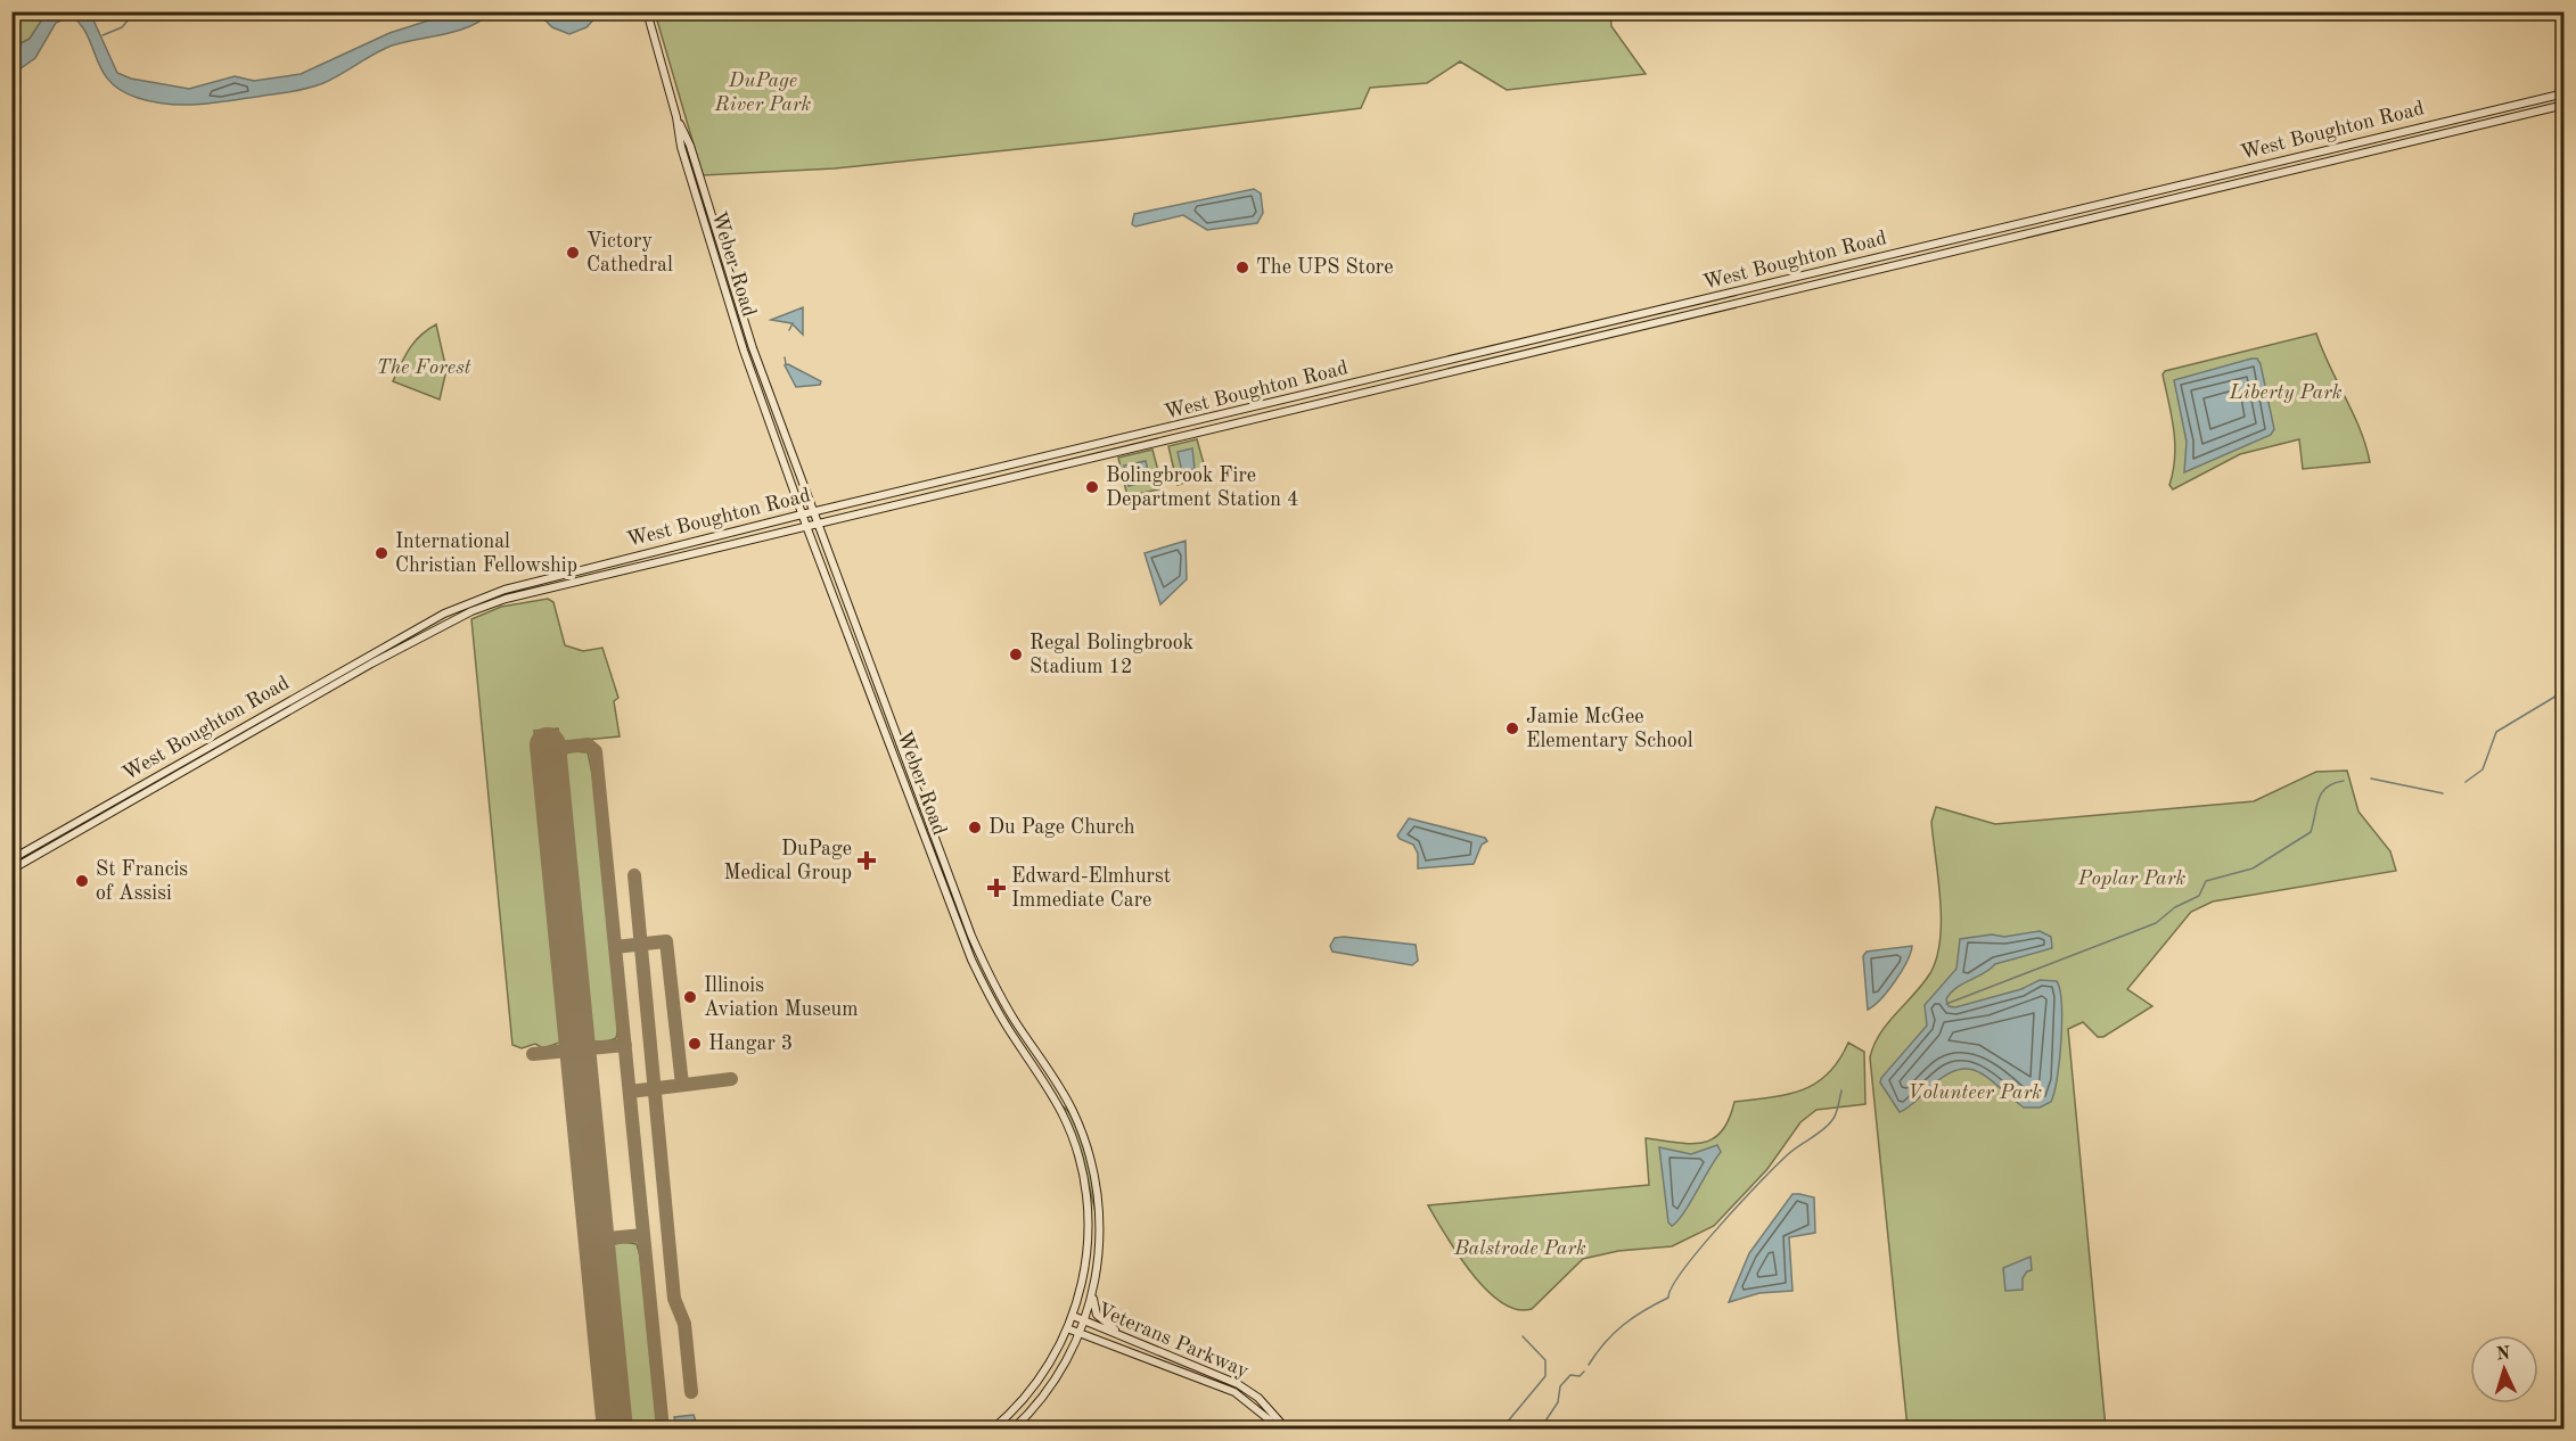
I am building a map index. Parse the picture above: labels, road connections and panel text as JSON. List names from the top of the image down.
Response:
{
  "streets": {
    "main road": ["West Boughton Road", "Weber Road", "Veterans Parkway"]
  },
  "crossings": [
    ["West Boughton Road", "Weber Road"],
    ["Weber Road", "Veterans Parkway"]
  ],
  "parks": [
    "DuPage River Park",
    "The Forest",
    "Liberty Park",
    "Poplar Park",
    "Volunteer Park",
    "Balstrode Park"
  ],
  "places": {
    "other": [
      "Victory Cathedral",
      "The UPS Store",
      "Bolingbrook Fire Department Station 4",
      "International Christian Fellowship",
      "Regal Bolingbrook Stadium 12",
      "Jamie McGee Elementary School",
      "Du Page Church",
      "St Francis of Assisi",
      "Illinois Aviation Museum",
      "Hangar 3"
    ],
    "health": ["DuPage Medical Group", "Edward-Elmhurst Immediate Care"]
  },
  "north": "top"
}
